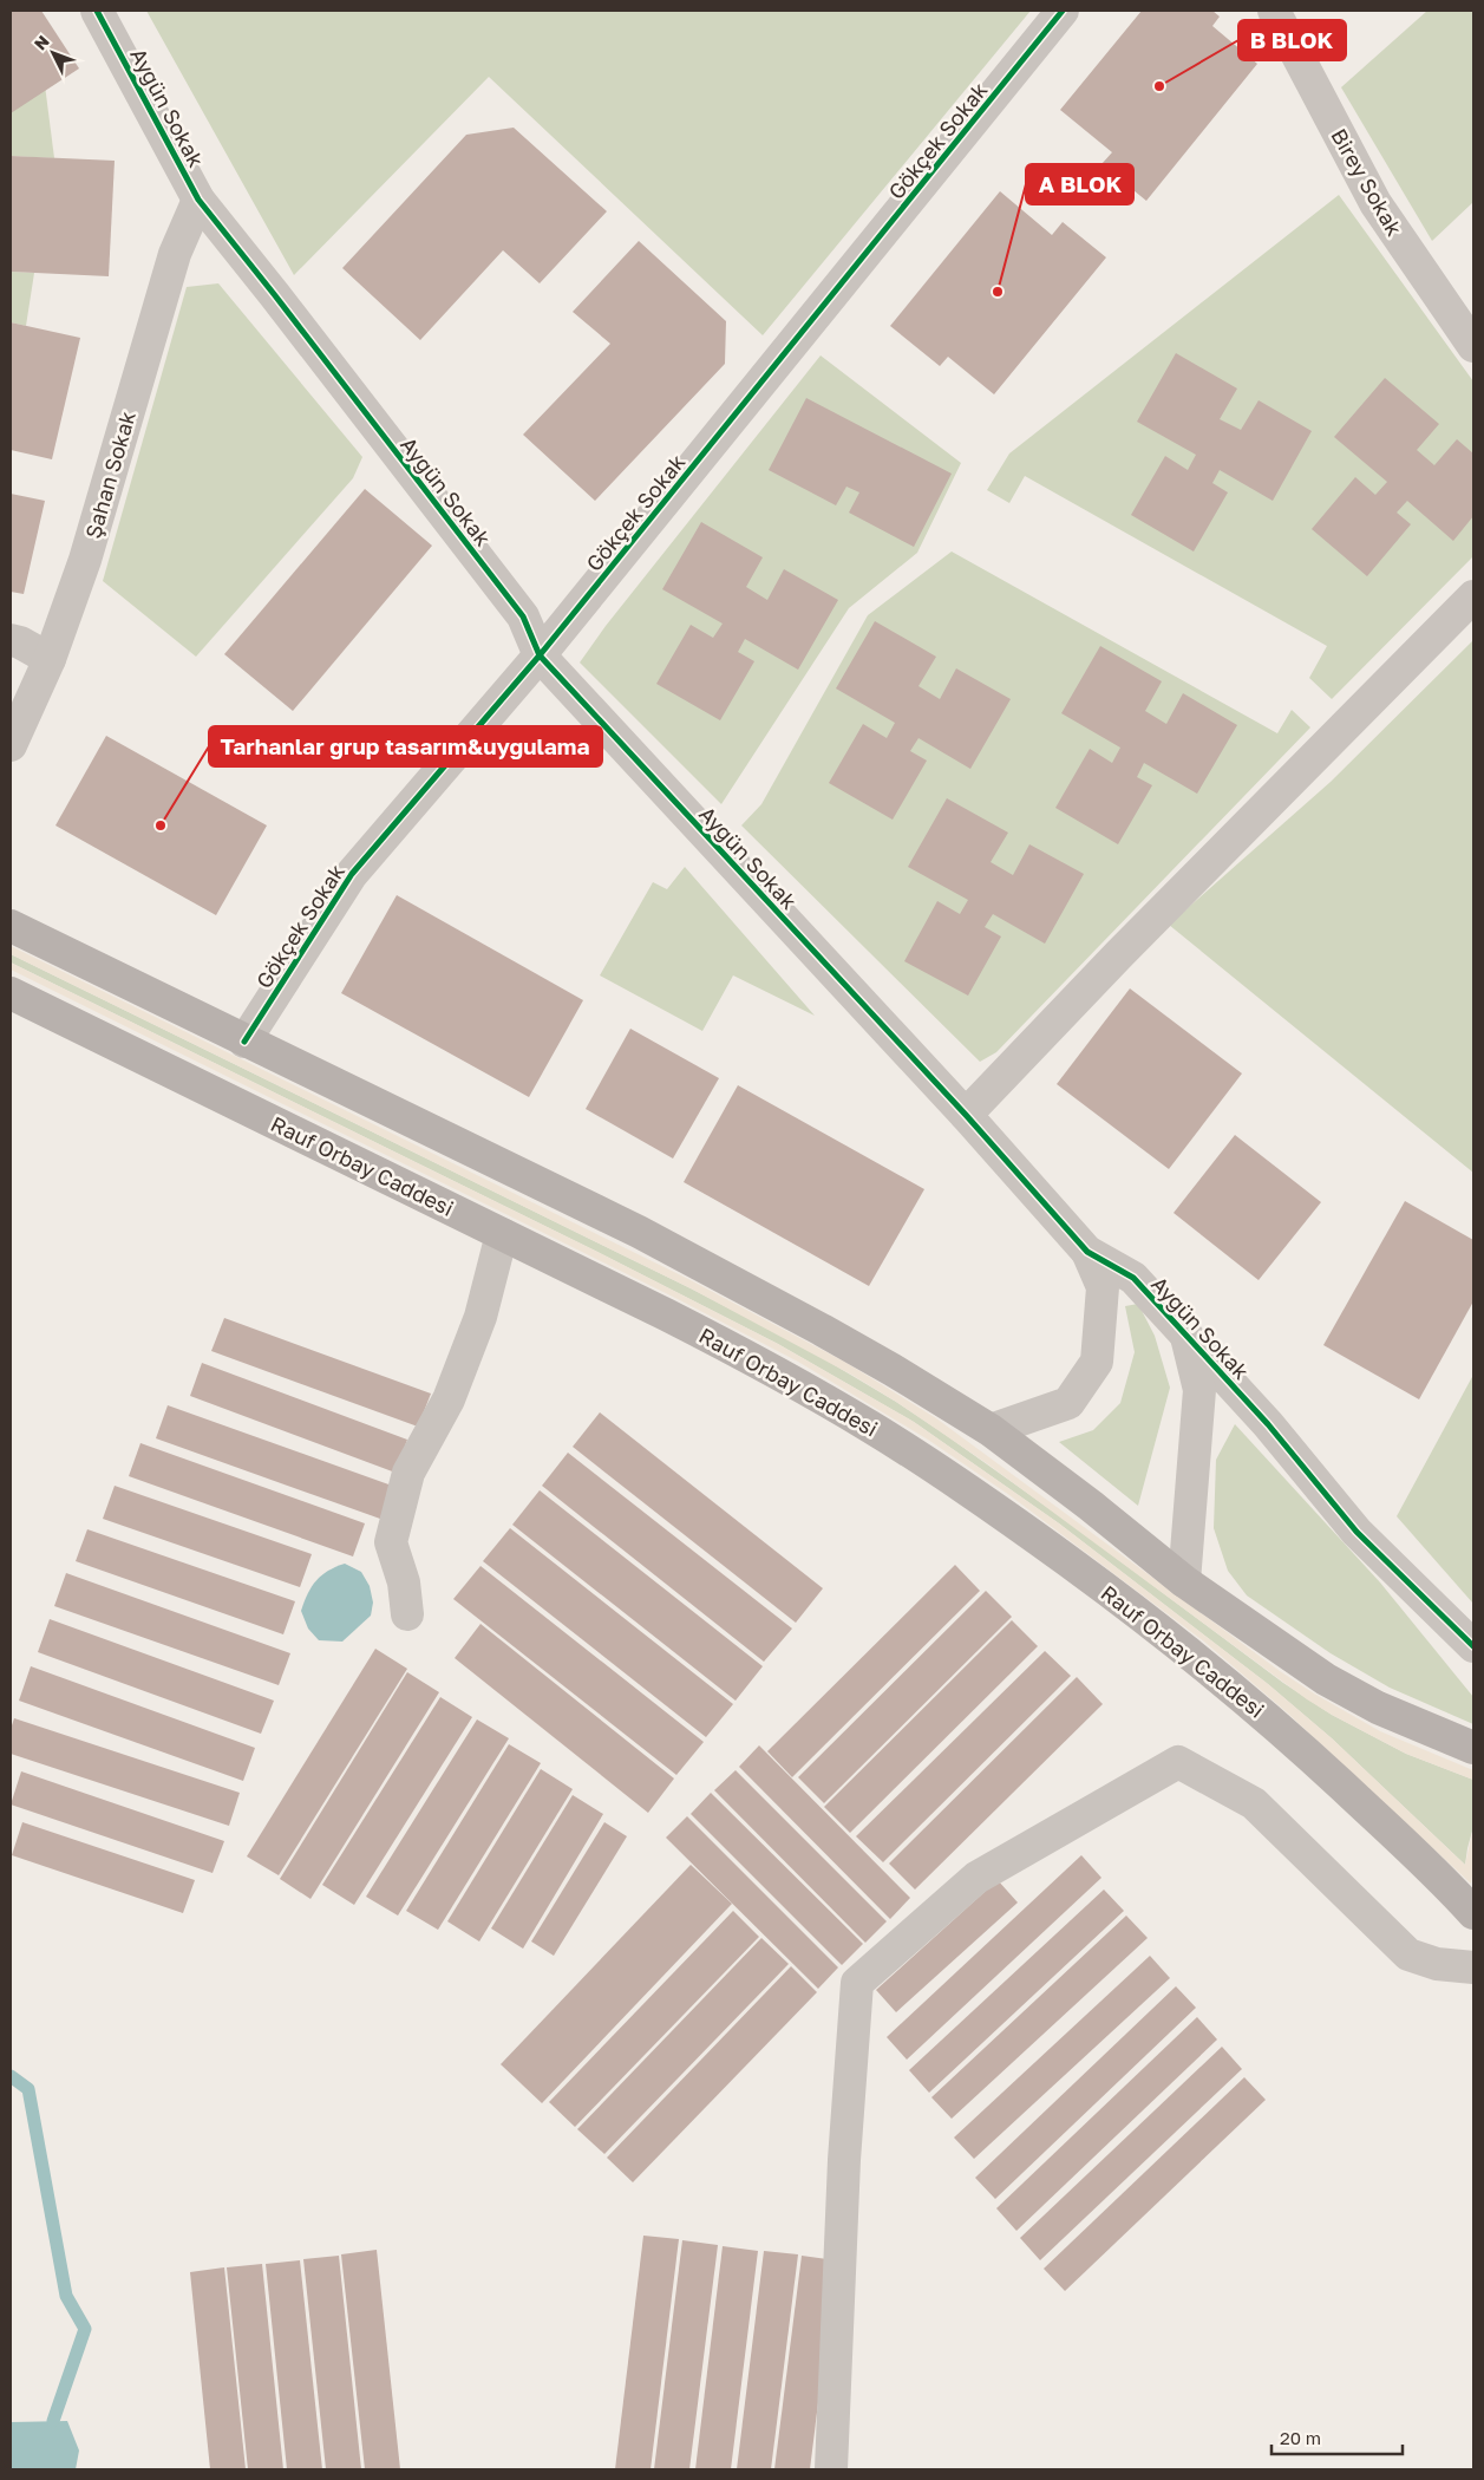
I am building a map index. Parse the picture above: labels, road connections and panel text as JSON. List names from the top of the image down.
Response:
{
  "streets": {
    "main road": ["Rauf Orbay Caddesi"],
    "street": [
      "Aygün Sokak",
      "Gökçek Sokak",
      "Birey Sokak",
      "Şahan Sokak"
    ]
  },
  "crossings": [
    ["Aygün Sokak", "Gökçek Sokak"],
    ["Aygün Sokak", "Şahan Sokak"]
  ],
  "places": ["B BLOK", "A BLOK", "Tarhanlar grup tasarım&uygulama"],
  "scale_bar": "20 m",
  "north": "top left"
}
